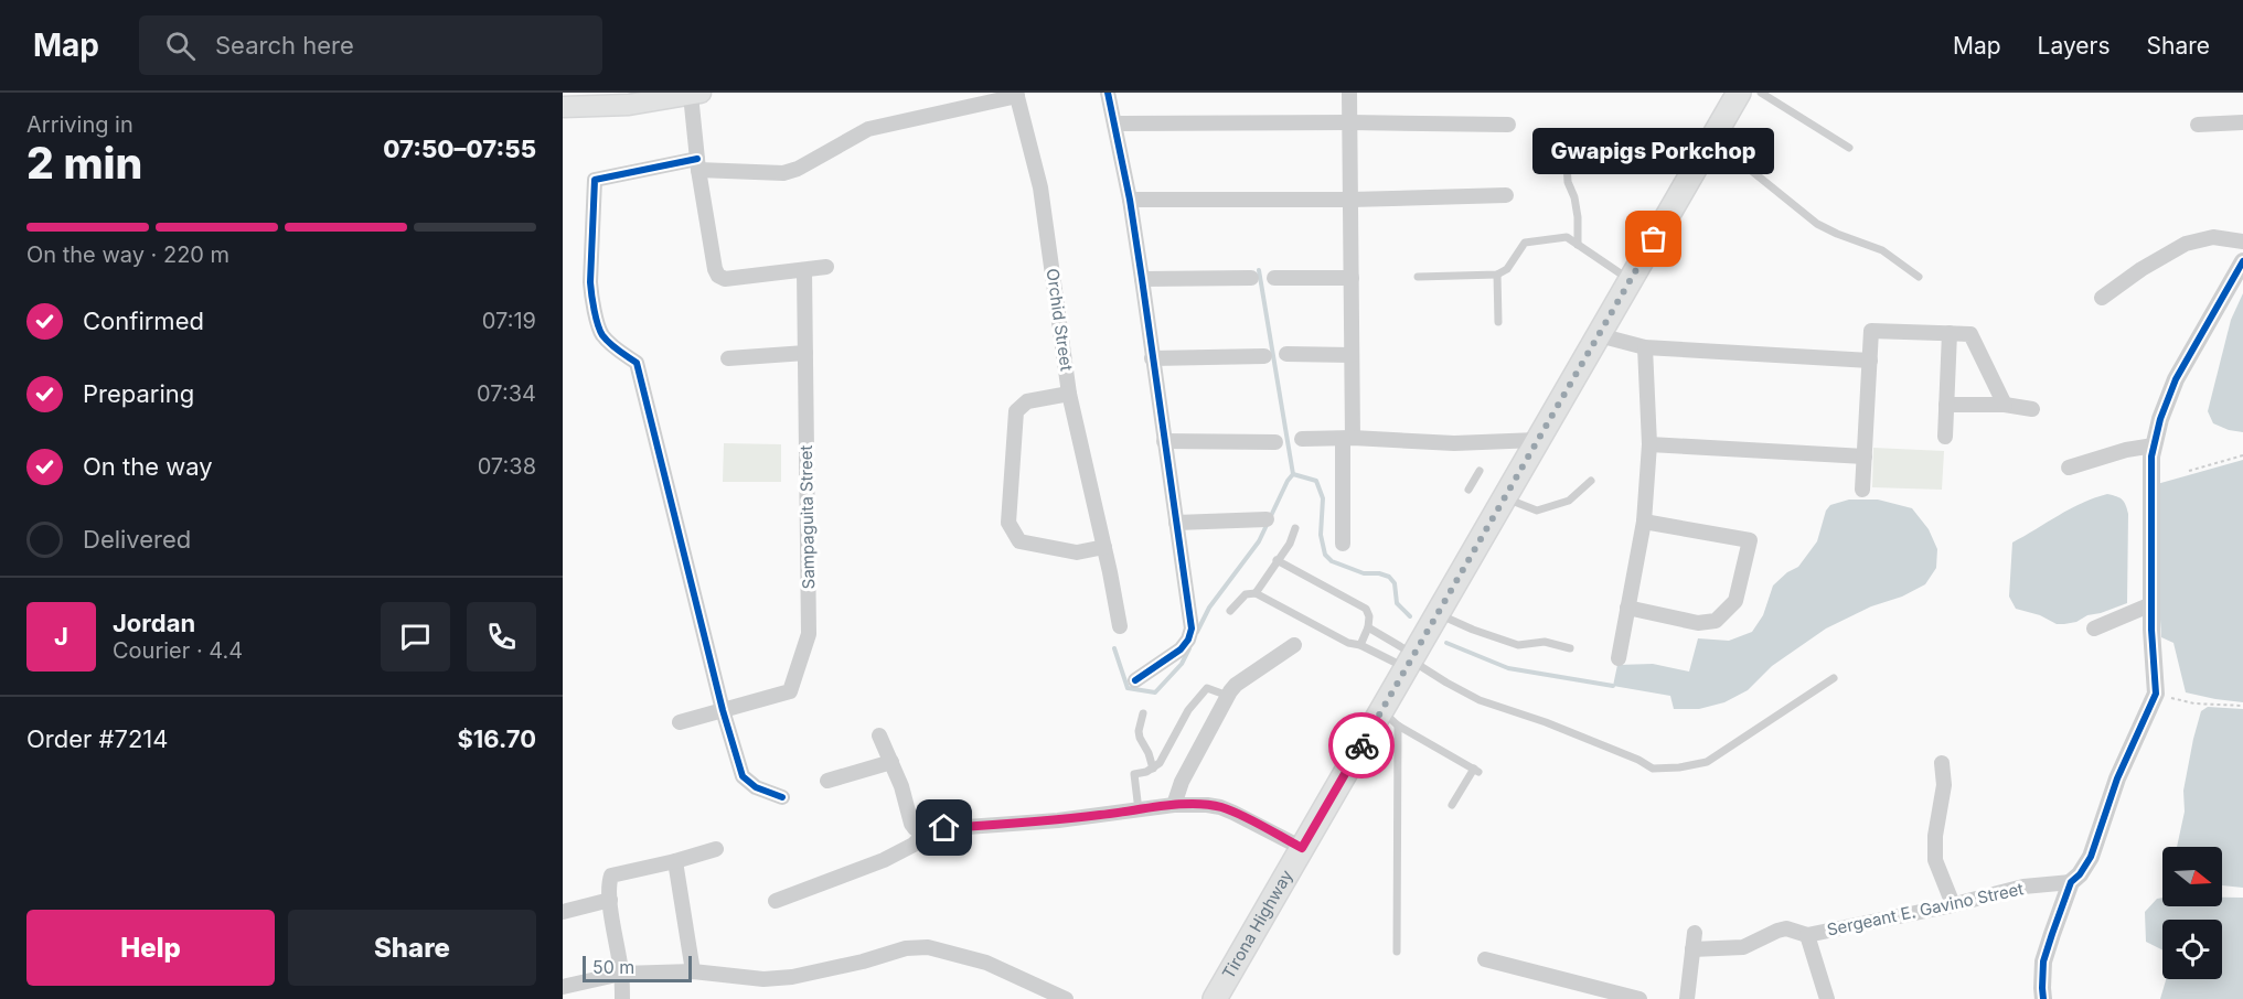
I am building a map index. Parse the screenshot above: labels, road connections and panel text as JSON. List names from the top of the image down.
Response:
{
  "streets": {
    "main road": ["Tirona Highway"],
    "street": ["Orchid Street", "Sampaguita Street", "Sergeant E. Gavino Street"]
  },
  "places": ["Gwapigs Porkchop"],
  "scale_bar": "50 m",
  "north": "right",
  "page": {
    "header": "Map",
    "search": "Search here",
    "nav": ["Map", "Layers", "Share"],
    "heading": ["2 min", "Arriving in", "07:50–07:55"],
    "panel": [
      "Jordan",
      "Courier · 4.4",
      "Order #7214",
      "$16.70"
    ],
    "bubble": "Gwapigs Porkchop",
    "bar": "On the way · 220 m",
    "list": [
      ["Confirmed", "07:19"],
      ["Preparing", "07:34"],
      ["On the way", "07:38"],
      "Delivered"
    ],
    "round": "J",
    "buttons": ["Help", "Share"],
    "scale": "50 m"
  }
}
